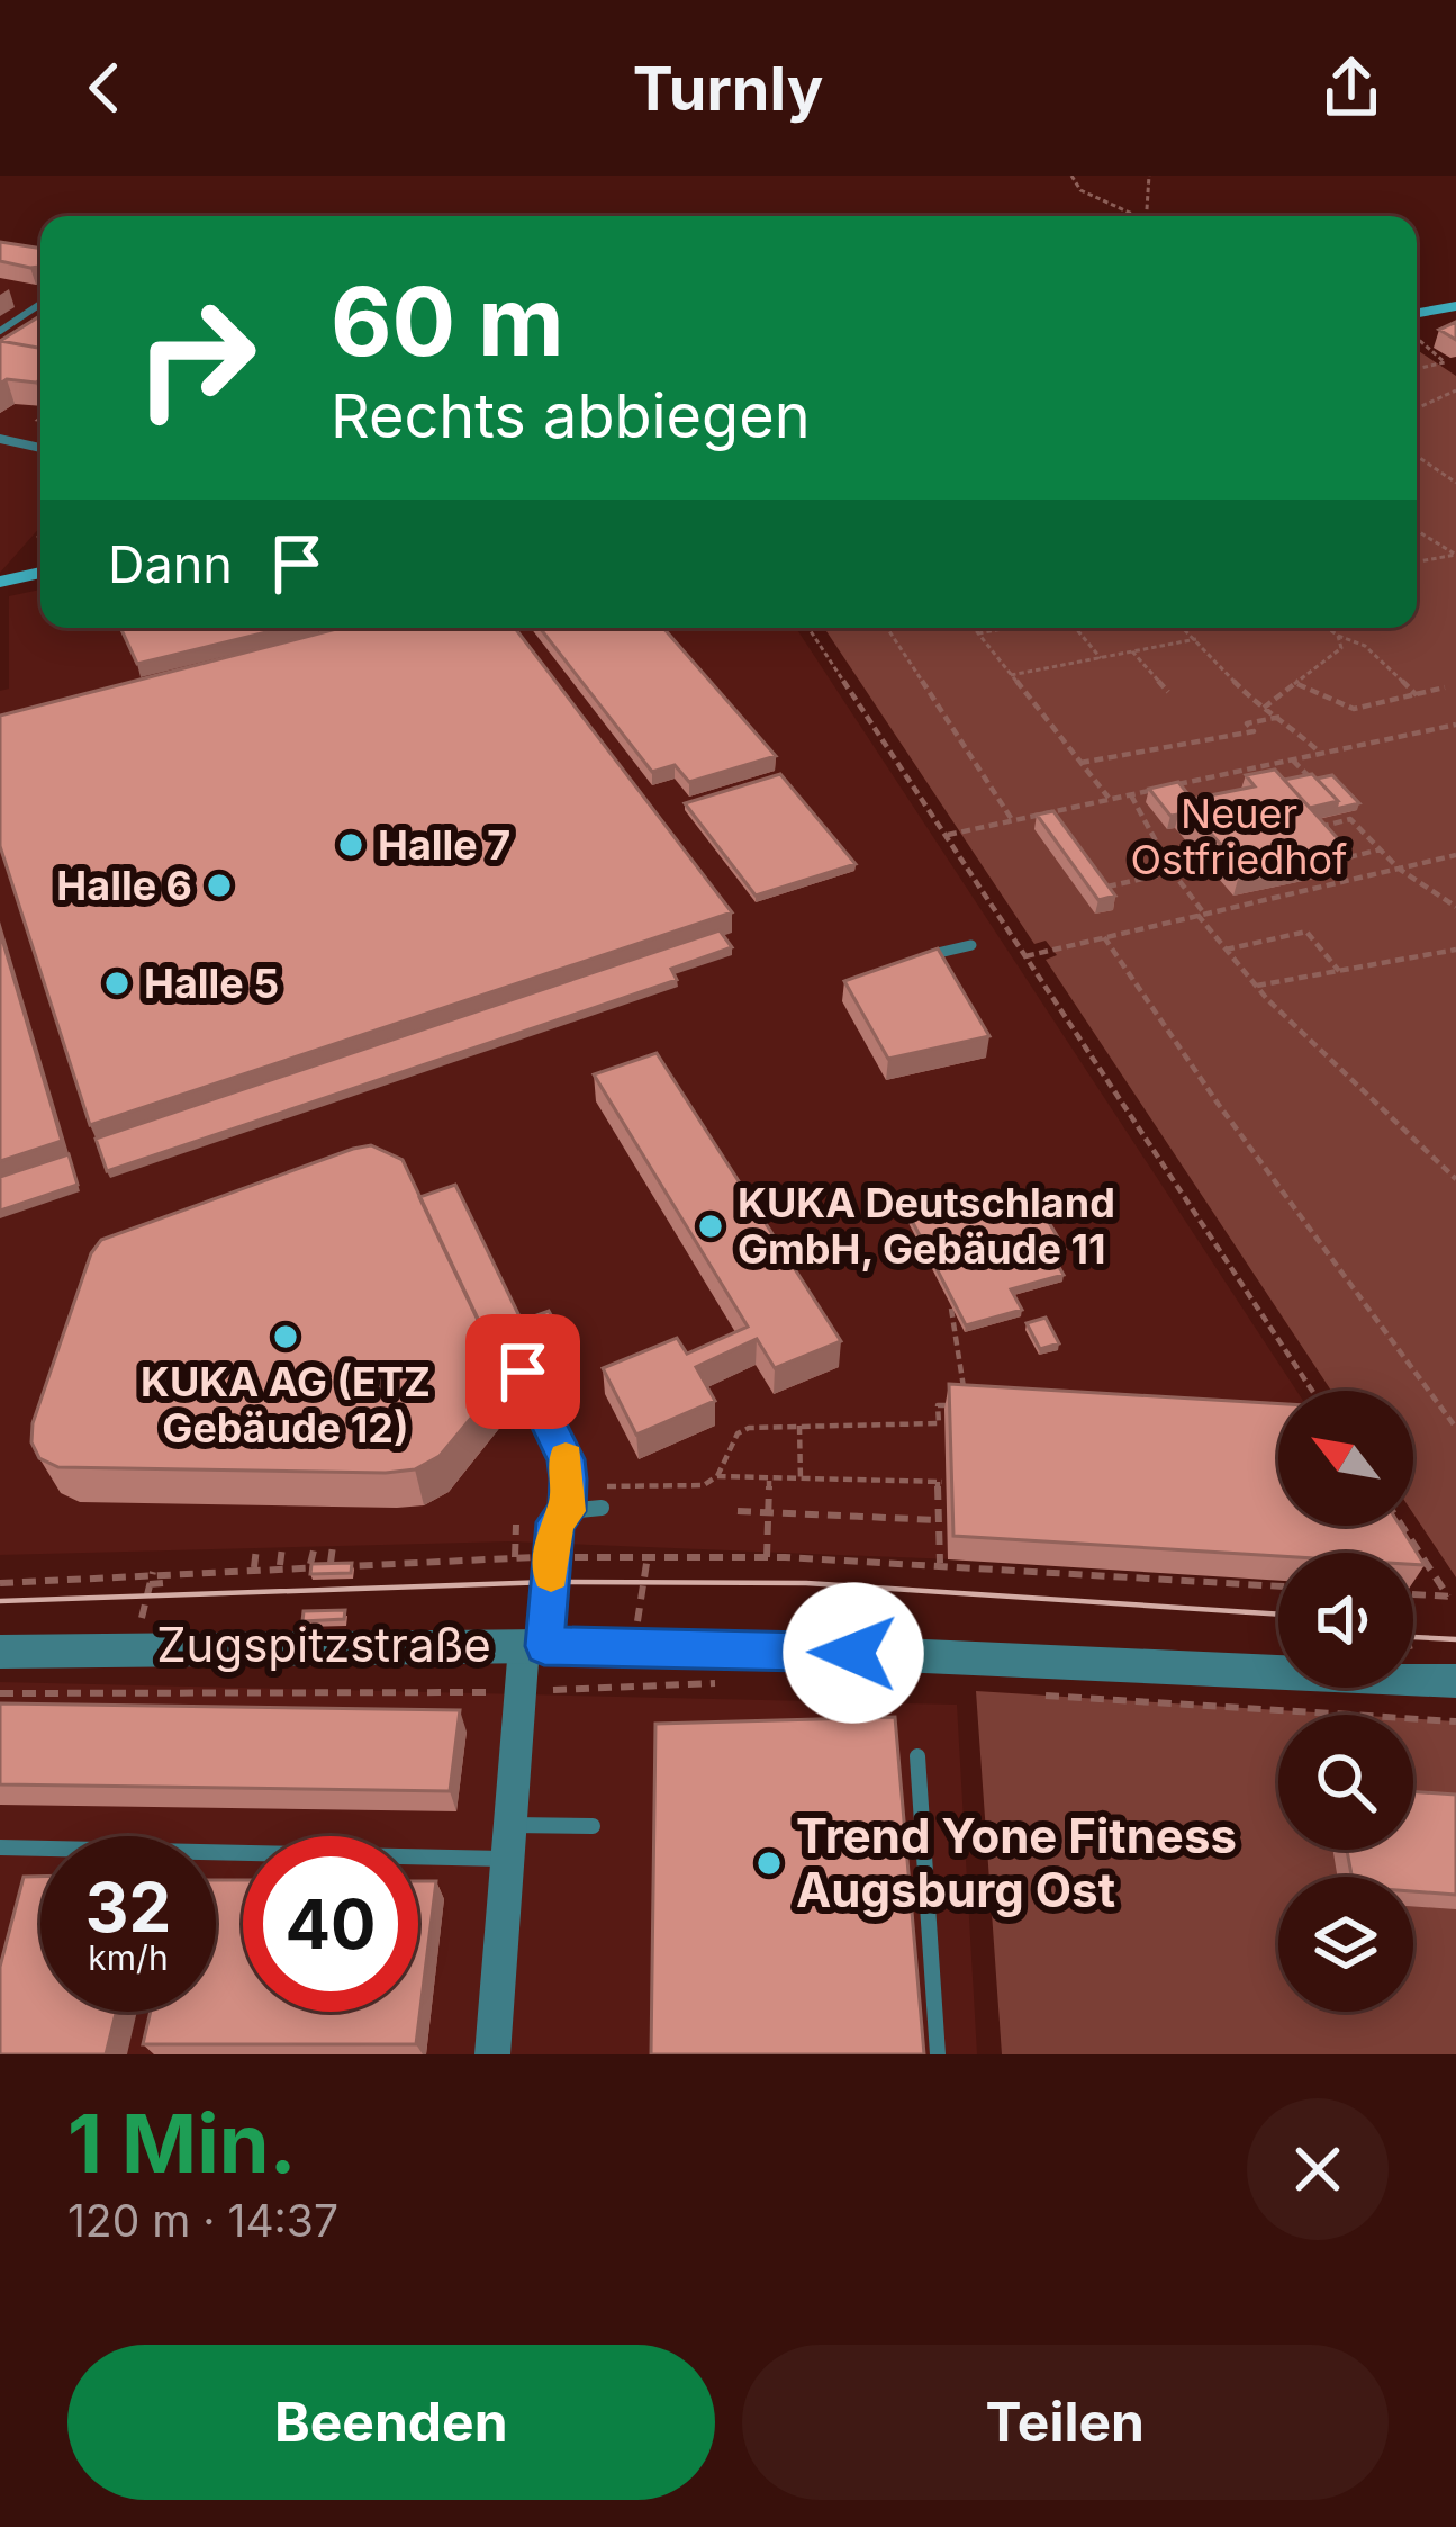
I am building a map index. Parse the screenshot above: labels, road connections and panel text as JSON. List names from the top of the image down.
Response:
{
  "streets": {
    "street": ["Zugspitzstraße"]
  },
  "parks": ["Neuer Ostfriedhof"],
  "places": [
    "Halle 7",
    "Halle 6",
    "Halle 5",
    "KUKA Deutschland GmbH, Gebäude 11",
    "KUKA AG (ETZ Gebäude 12)",
    "Trend Yone Fitness Augsburg Ost"
  ],
  "north": "top left",
  "page": {
    "header": "Turnly",
    "turn": ["60 m", "Rechts abbiegen"],
    "then": "Dann",
    "speed": "32 km/h",
    "limit": "40",
    "heading": ["1 Min.", "120 m · 14:37"],
    "buttons": ["Beenden", "Teilen"]
  }
}
